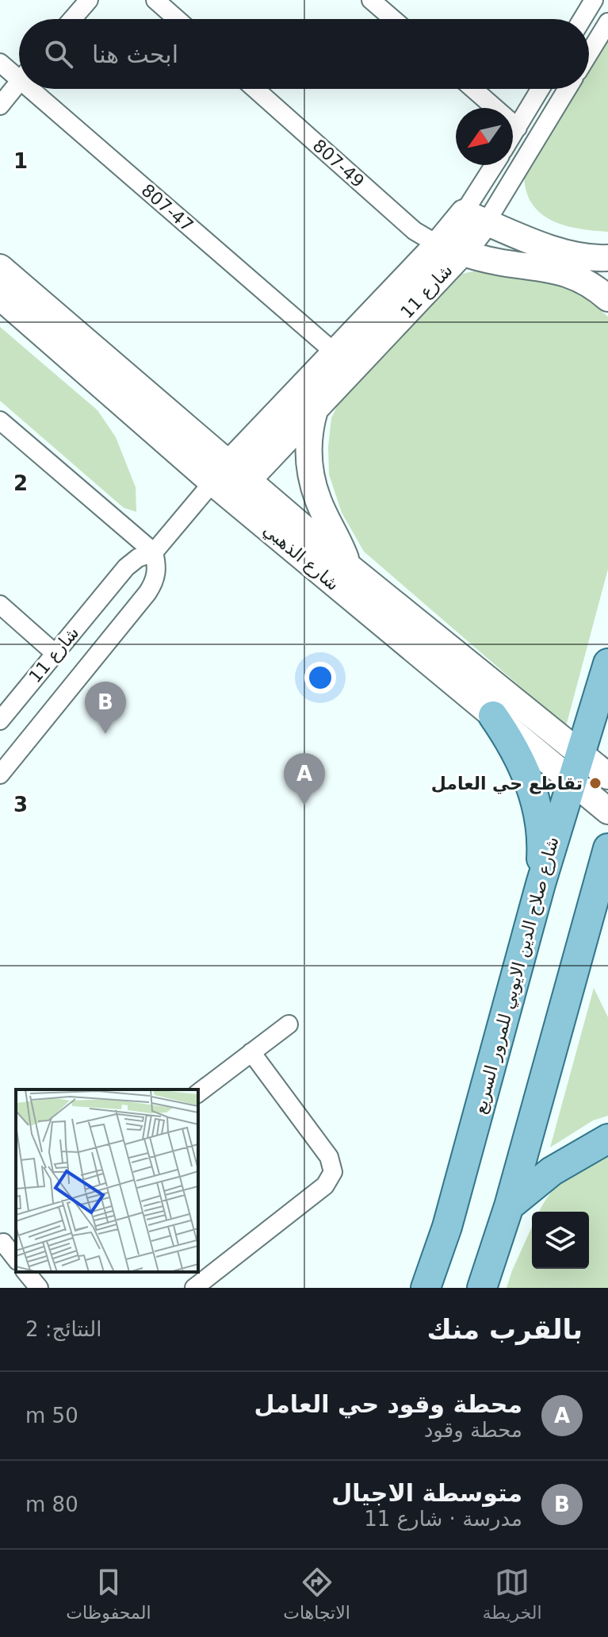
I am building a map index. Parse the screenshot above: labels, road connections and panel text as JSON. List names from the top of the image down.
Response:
{
  "streets": {
    "main road": ["شارع صلاح الدين الايوبي للمرور السريع"],
    "street": [
      "807-49",
      "807-47",
      "شارع 11",
      "شارع الذهبي"
    ]
  },
  "crossings": [
    ["807-49", "شارع 11"],
    ["807-47", "شارع 11"],
    ["شارع 11", "شارع الذهبي"],
    ["شارع الذهبي", "شارع صلاح الدين الايوبي للمرور السريع"]
  ],
  "places": ["تقاطع حي العامل"],
  "north": "bottom left",
  "page": {
    "search": "ابحث هنا",
    "pins": ["B", "A"],
    "heading": ["بالقرب منك", "النتائج: 2"],
    "list": [
      {
        "mark": "A",
        "name": "محطة وقود حي العامل",
        "note": "محطة وقود",
        "value": "50 m"
      },
      {
        "mark": "B",
        "name": "متوسطة الاجيال",
        "note": "مدرسة · شارع 11",
        "value": "80 m"
      }
    ],
    "nav": ["الخريطة", "الاتجاهات", "المحفوظات"]
  },
  "grid": {
    "rows": ["1", "2", "3"]
  }
}
